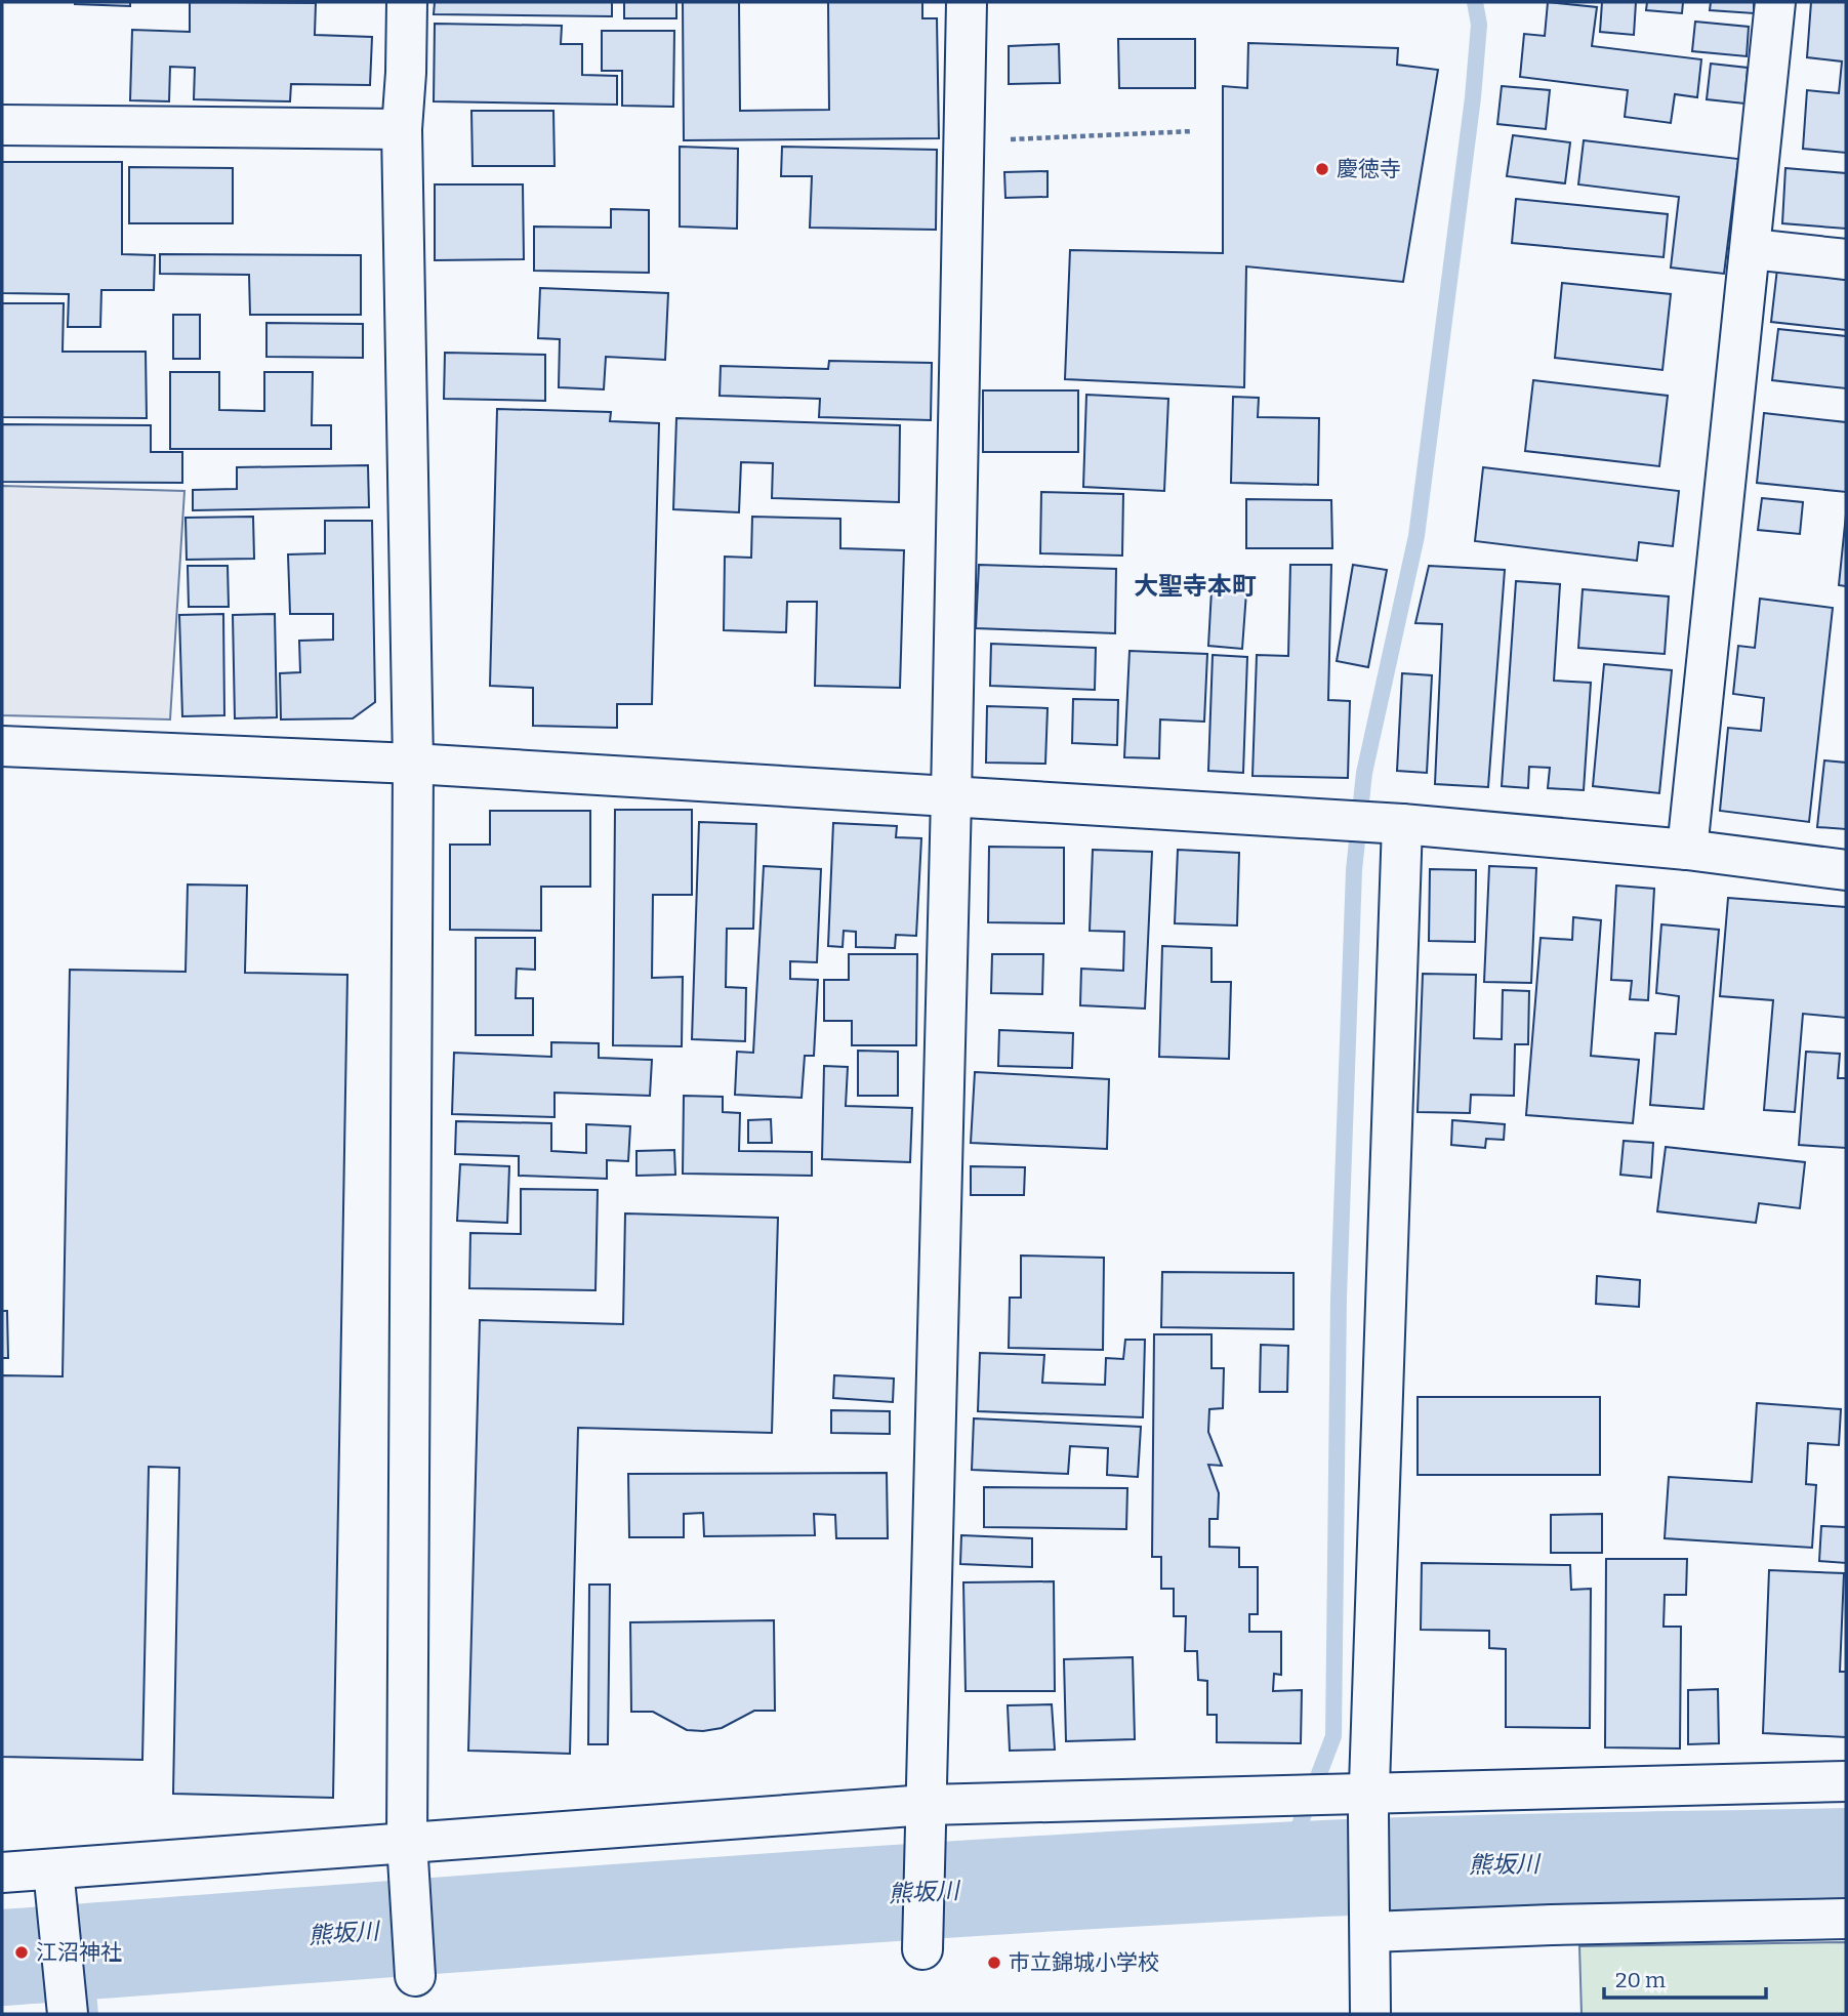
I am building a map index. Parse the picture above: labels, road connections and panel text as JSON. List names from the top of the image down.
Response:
{
  "districts": ["大聖寺本町"],
  "water": ["熊坂川"],
  "places": ["慶徳寺", "江沼神社", "市立錦城小学校"],
  "scale_bar": "20 m"
}
